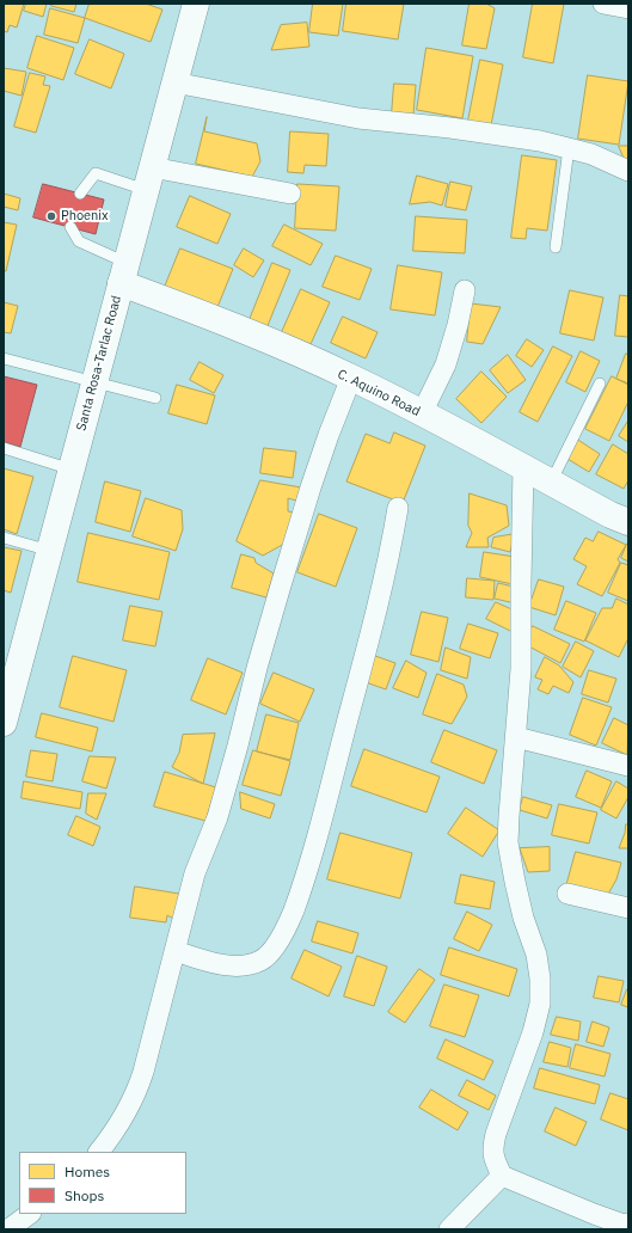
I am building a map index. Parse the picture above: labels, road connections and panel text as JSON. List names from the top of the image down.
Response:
{
  "streets": {
    "main road": ["Santa Rosa-Tarlac Road", "C. Aquino Road"]
  },
  "crossings": [
    ["Santa Rosa-Tarlac Road", "C. Aquino Road"]
  ],
  "places": ["Phoenix"],
  "legend": ["Homes", "Shops"]
}
